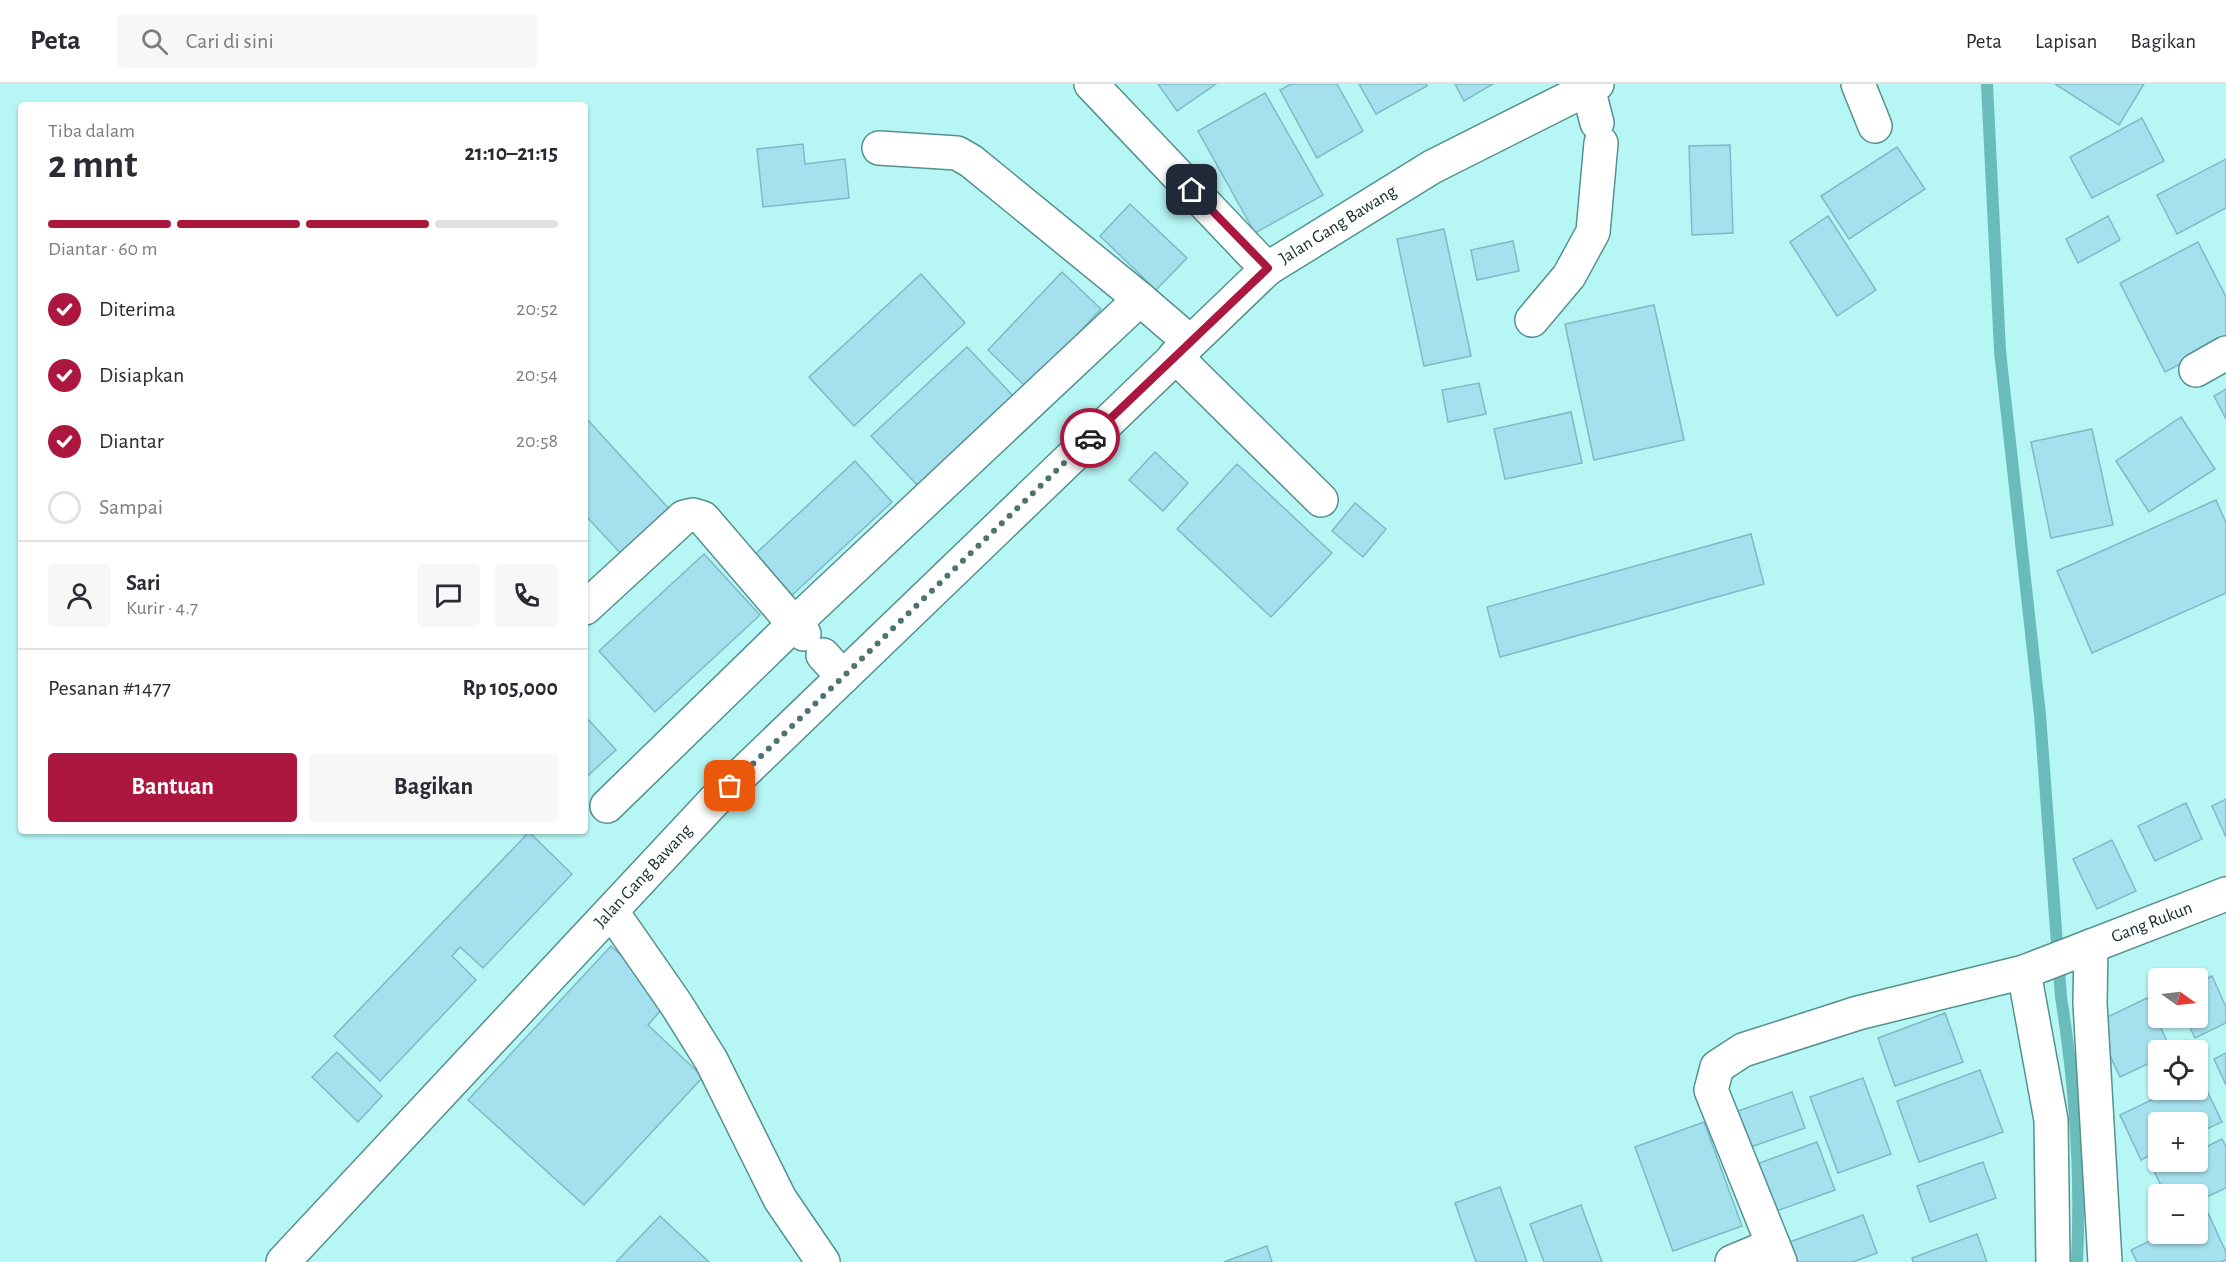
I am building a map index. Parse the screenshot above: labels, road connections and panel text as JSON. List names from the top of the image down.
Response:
{
  "streets": {
    "street": ["Jalan Gang Bawang", "Gang Rukun"]
  },
  "north": "right",
  "page": {
    "header": "Peta",
    "search": "Cari di sini",
    "nav": ["Peta", "Lapisan", "Bagikan"],
    "heading": ["2 mnt", "Tiba dalam", "21:10–21:15"],
    "panel": [
      "Sari",
      "Kurir · 4.7",
      "Pesanan #1477",
      "Rp 105,000"
    ],
    "bar": "Diantar · 60 m",
    "list": [
      ["Diterima", "20:52"],
      ["Disiapkan", "20:54"],
      ["Diantar", "20:58"],
      "Sampai"
    ],
    "buttons": ["Bantuan", "Bagikan"],
    "map_buttons": ["+", "−"]
  }
}
